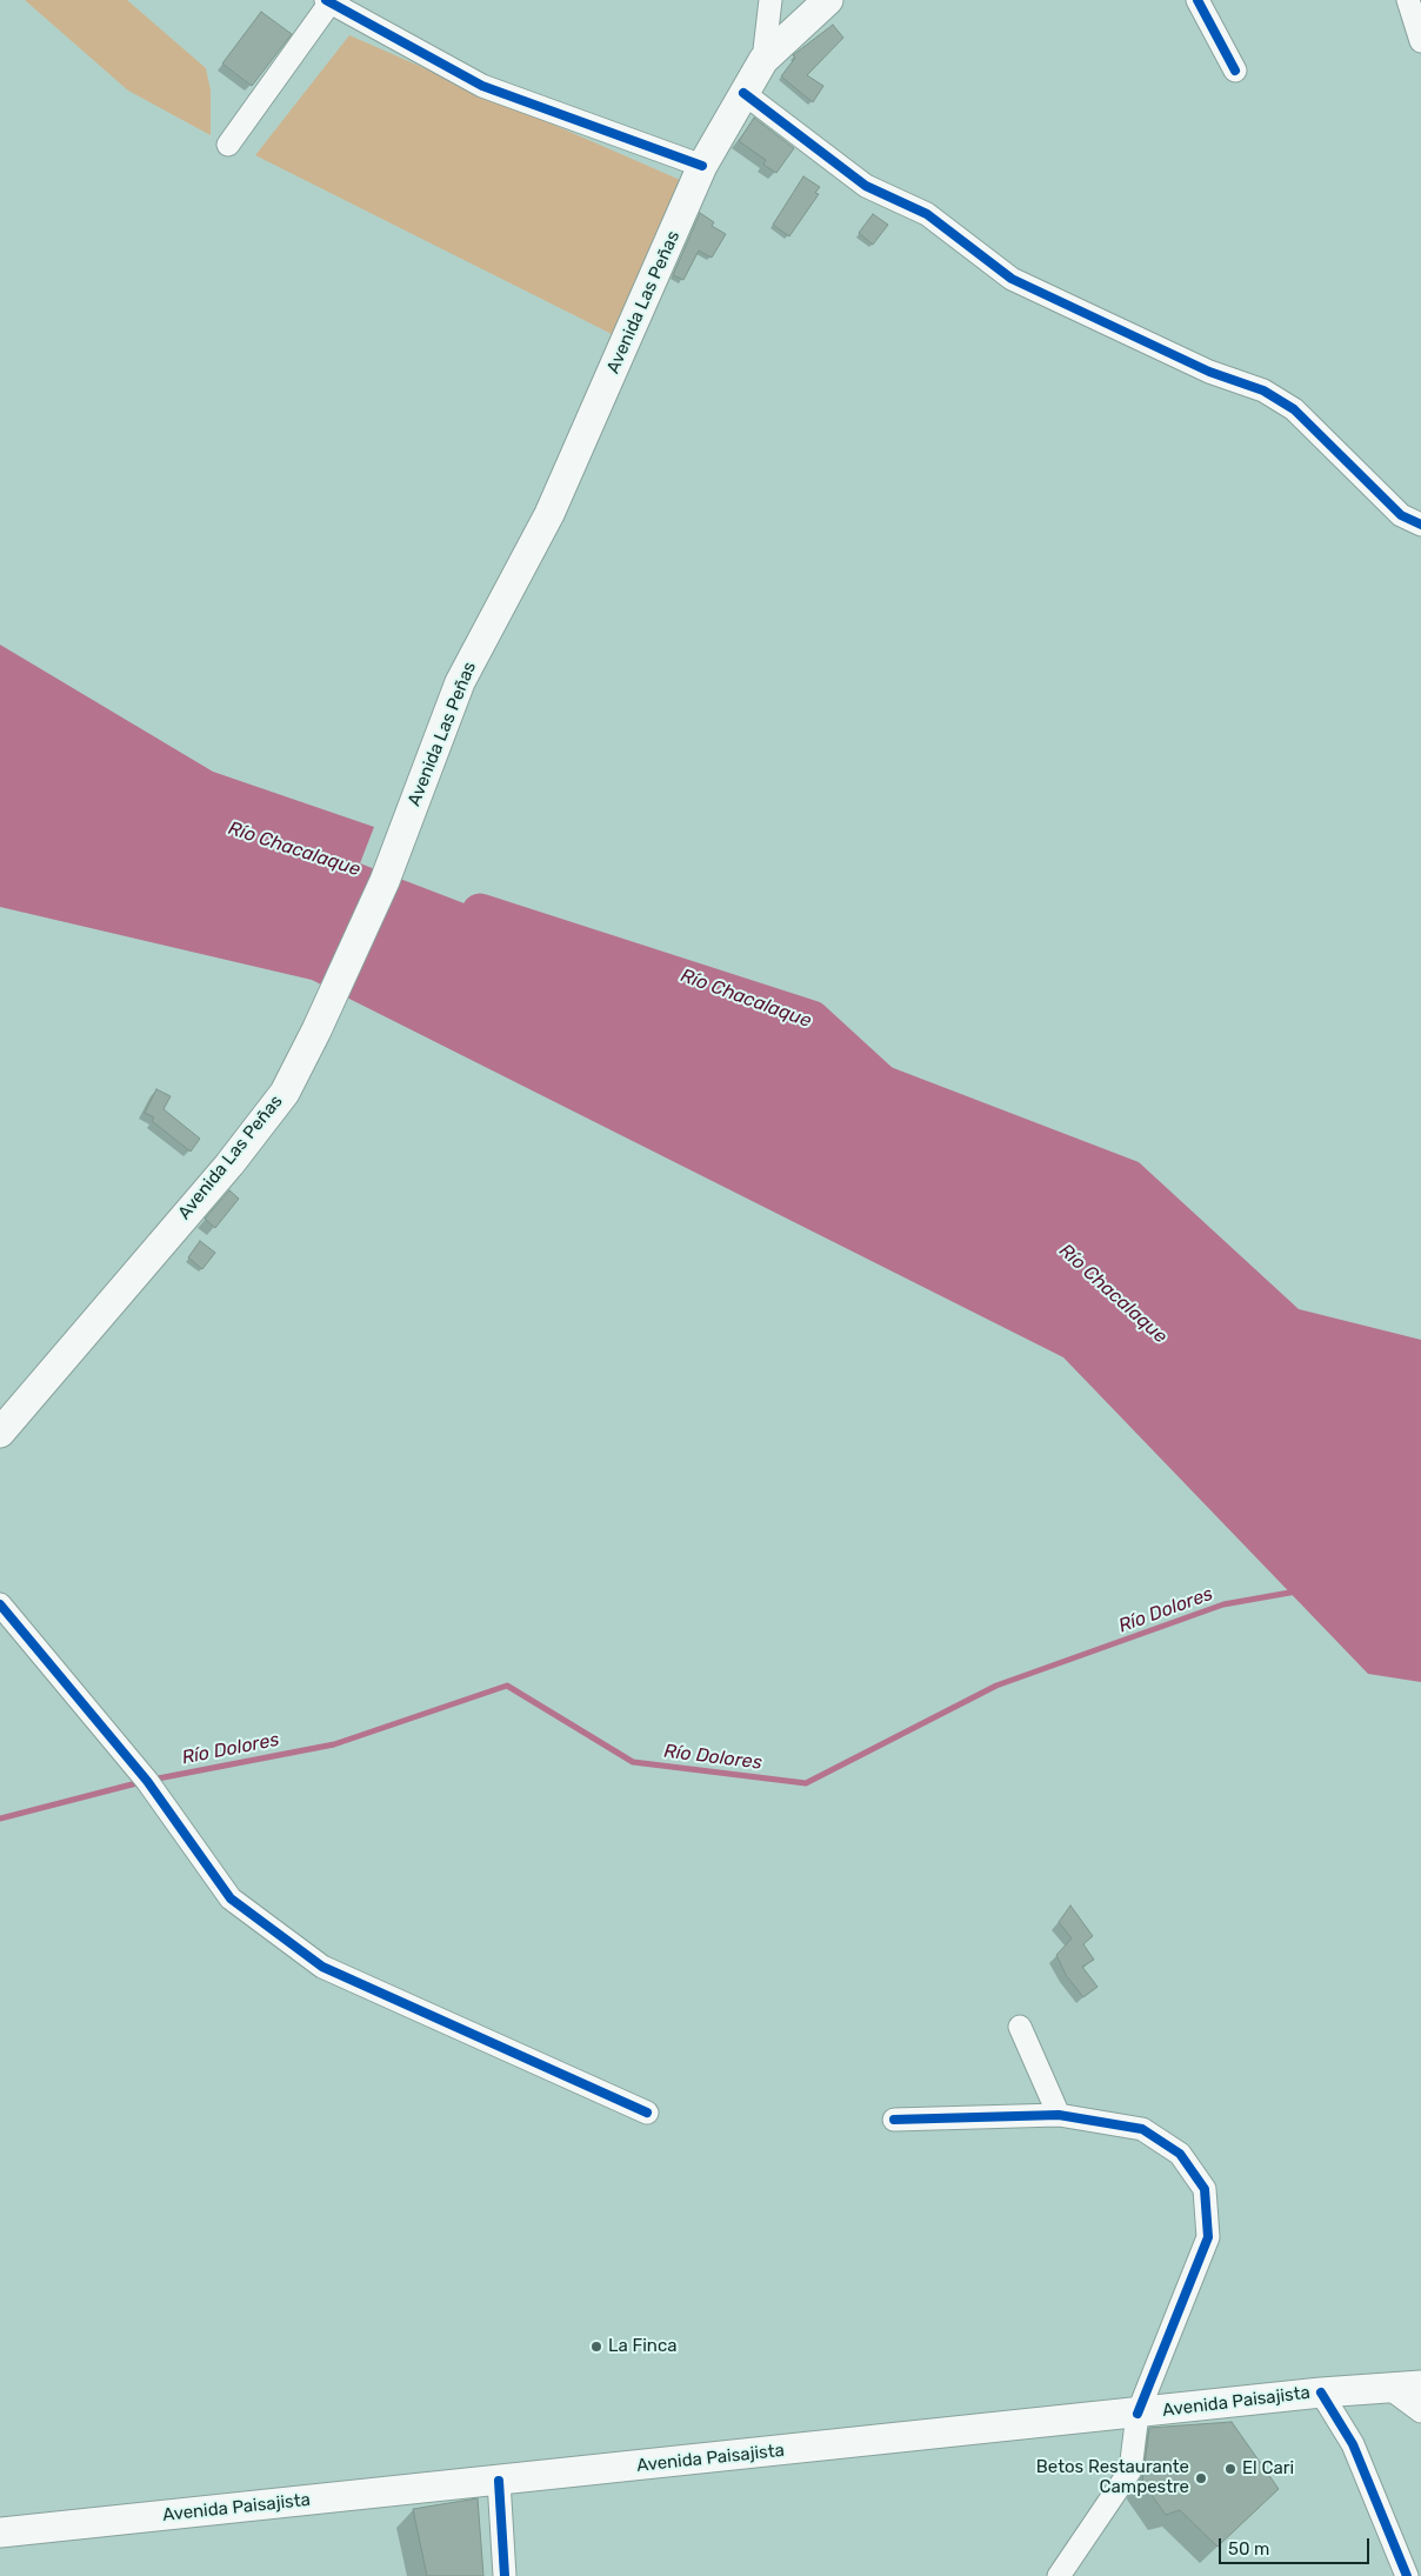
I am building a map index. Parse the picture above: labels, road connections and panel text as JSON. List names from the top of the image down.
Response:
{
  "streets": {
    "main road": ["Avenida Las Peñas", "Avenida Paisajista"]
  },
  "water": ["Río Chacalaque", "Río Dolores"],
  "places": ["La Finca", "El Cari", "Betos Restaurante Campestre"],
  "scale_bar": "50 m"
}
